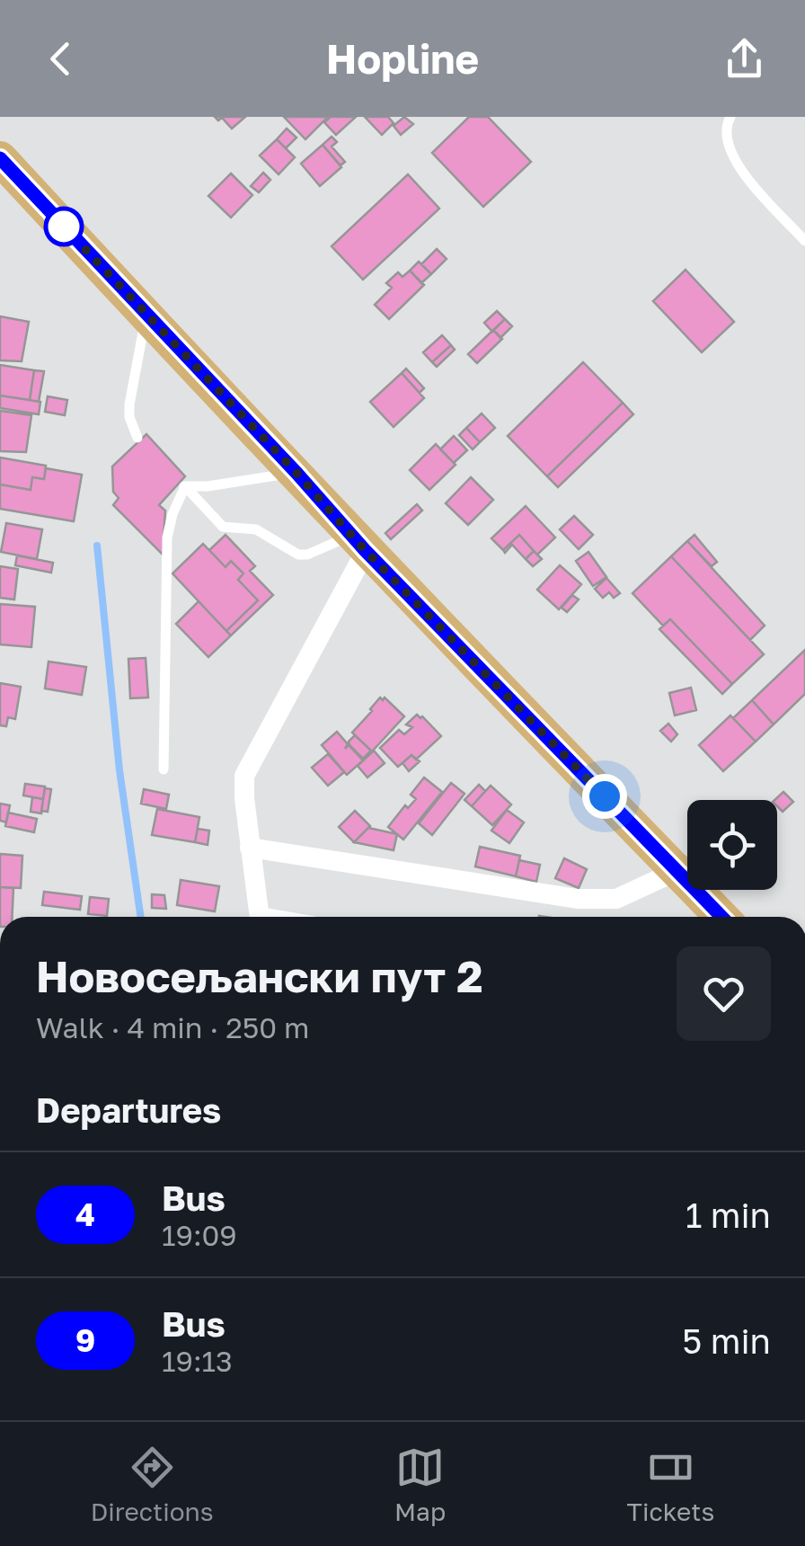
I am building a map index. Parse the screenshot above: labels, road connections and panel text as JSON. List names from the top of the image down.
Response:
{
  "lines": ["bus line 4"],
  "page": {
    "header": "Hopline",
    "heading": [
      ["Новосељански пут 2", "Walk · 4 min · 250 m"],
      "Departures"
    ],
    "list": [
      {
        "mark": "4",
        "name": "Bus",
        "note": "19:09",
        "value": "1 min"
      },
      {
        "mark": "9",
        "name": "Bus",
        "note": "19:13",
        "value": "5 min"
      }
    ],
    "tabs": ["Directions", "Map", "Tickets"]
  }
}
